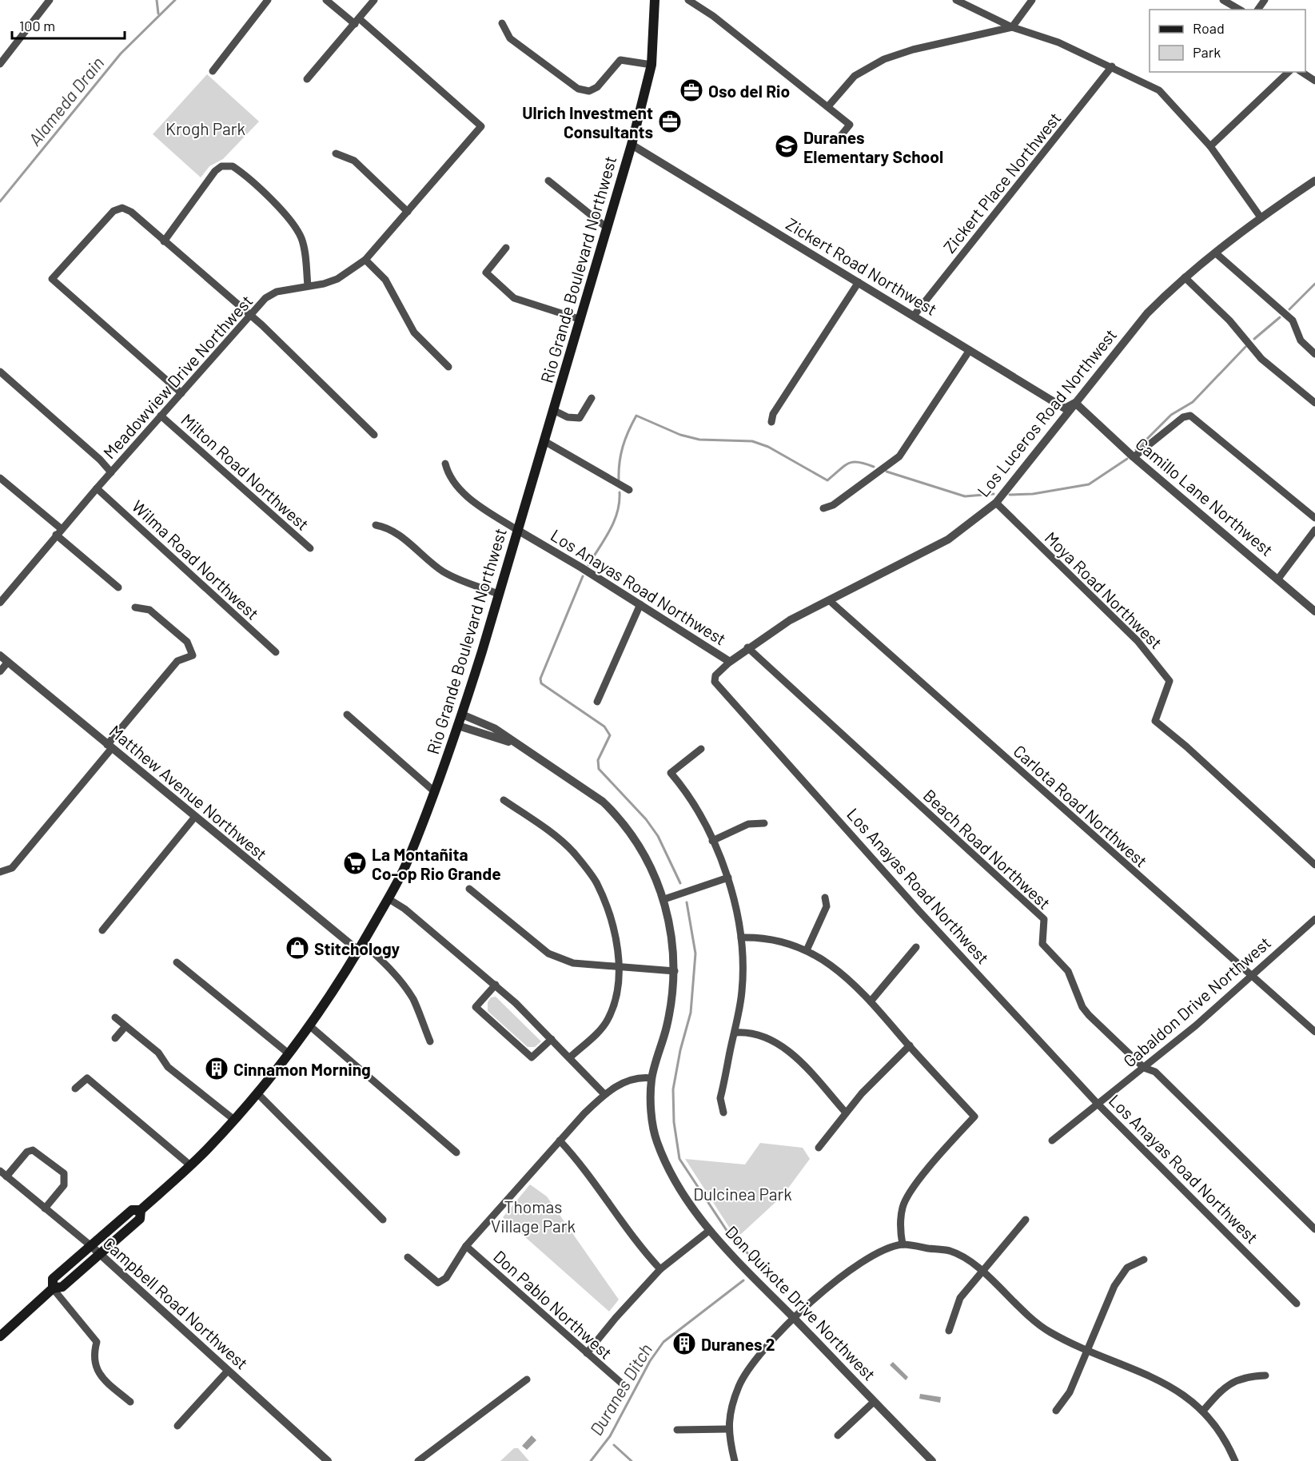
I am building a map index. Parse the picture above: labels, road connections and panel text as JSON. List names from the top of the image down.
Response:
{
  "streets": {
    "main road": ["Rio Grande Boulevard Northwest"],
    "street": [
      "Zickert Place Northwest",
      "Zickert Road Northwest",
      "Meadowview Drive Northwest",
      "Los Luceros Road Northwest",
      "Milton Road Northwest",
      "Camillo Lane Northwest",
      "Wilma Road Northwest",
      "Los Anayas Road Northwest",
      "Moya Road Northwest",
      "Matthew Avenue Northwest",
      "Carlota Road Northwest",
      "Beach Road Northwest",
      "Gabaldon Drive Northwest",
      "Campbell Road Northwest",
      "Don Quixote Drive Northwest",
      "Don Pablo Northwest"
    ]
  },
  "crossings": [
    ["Zickert Place Northwest", "Zickert Road Northwest"],
    ["Zickert Road Northwest", "Rio Grande Boulevard Northwest"],
    ["Zickert Road Northwest", "Los Luceros Road Northwest"],
    ["Zickert Road Northwest", "Camillo Lane Northwest"],
    ["Rio Grande Boulevard Northwest", "Los Anayas Road Northwest"],
    ["Rio Grande Boulevard Northwest", "Matthew Avenue Northwest"],
    ["Rio Grande Boulevard Northwest", "Campbell Road Northwest"],
    ["Meadowview Drive Northwest", "Milton Road Northwest"],
    ["Meadowview Drive Northwest", "Wilma Road Northwest"],
    ["Los Luceros Road Northwest", "Camillo Lane Northwest"],
    ["Los Luceros Road Northwest", "Los Anayas Road Northwest"],
    ["Los Luceros Road Northwest", "Moya Road Northwest"],
    ["Los Luceros Road Northwest", "Carlota Road Northwest"],
    ["Los Luceros Road Northwest", "Beach Road Northwest"],
    ["Los Anayas Road Northwest", "Gabaldon Drive Northwest"],
    ["Carlota Road Northwest", "Gabaldon Drive Northwest"],
    ["Beach Road Northwest", "Gabaldon Drive Northwest"]
  ],
  "water": ["Alameda Drain", "Duranes Ditch"],
  "parks": ["Krogh Park", "Dulcinea Park", "Thomas Village Park"],
  "places": {
    "office": ["Oso del Rio", "Ulrich Investment Consultants"],
    "school or university": ["Duranes Elementary School"],
    "supermarket": ["La Montañita Co-op Rio Grande"],
    "shop": ["Stitchology"],
    "building": ["Cinnamon Morning", "Duranes 2"]
  },
  "legend": ["Road", "Park"],
  "scale_bar": "100 m"
}
